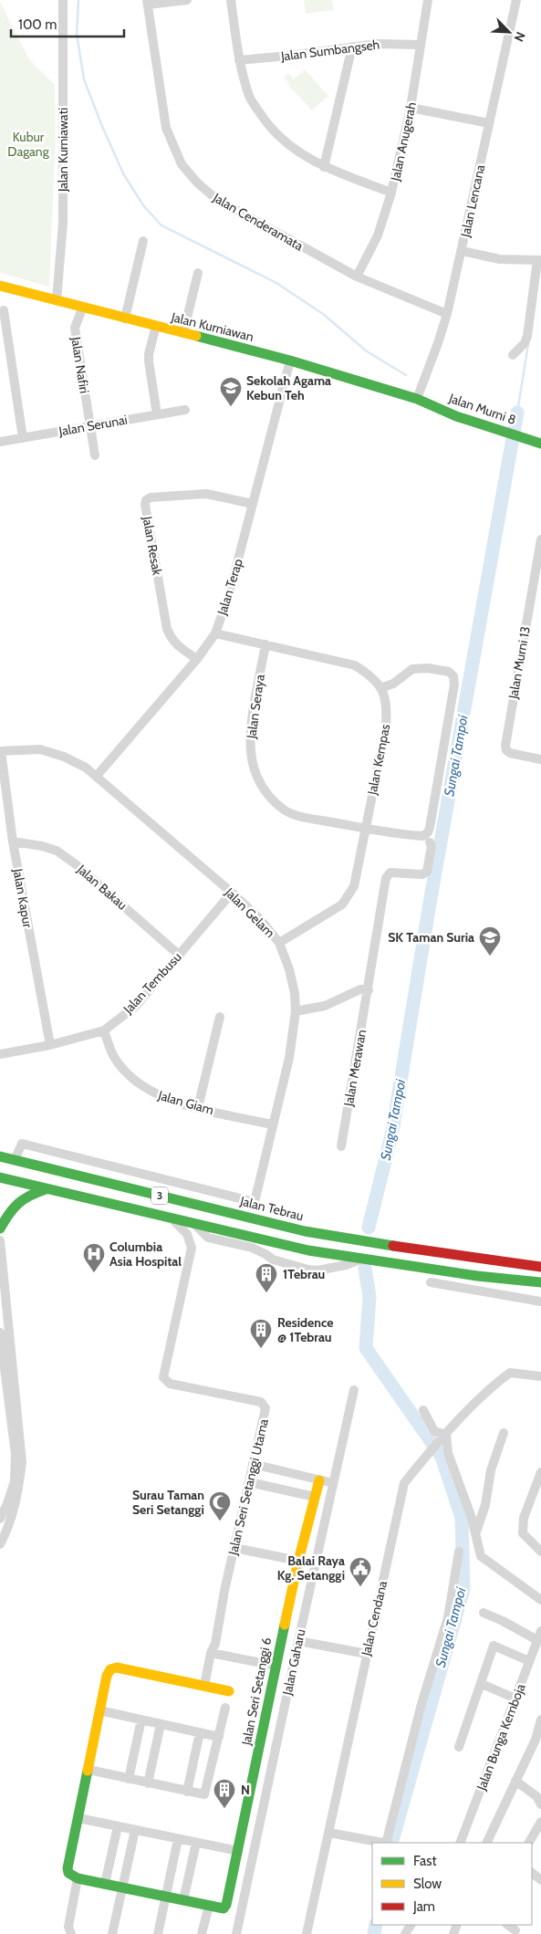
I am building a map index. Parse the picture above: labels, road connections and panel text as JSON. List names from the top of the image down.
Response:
{
  "streets": {
    "main road": [
      "Jalan Kurniawan",
      "Jalan Murni 8",
      "3",
      "Jalan Tebrau",
      "Jalan Seri Setanggi 6"
    ],
    "street": [
      "Jalan Sumbangseh",
      "Jalan Anugerah",
      "Jalan Kurniawati",
      "Jalan Lencana",
      "Jalan Cenderamata",
      "Jalan Nafiri",
      "Jalan Serunai",
      "Jalan Resak",
      "Jalan Terap",
      "Jalan Murni 13",
      "Jalan Seraya",
      "Jalan Kempas",
      "Jalan Bakau",
      "Jalan Kapur",
      "Jalan Gelam",
      "Jalan Tembusu",
      "Jalan Merawan",
      "Jalan Giam",
      "Jalan Seri Setanggi Utama",
      "Jalan Cendana",
      "Jalan Gaharu",
      "Jalan Bunga Kemboja"
    ]
  },
  "crossings": [
    ["Jalan Sumbangseh", "Jalan Anugerah"],
    ["Jalan Anugerah", "Jalan Cenderamata"],
    ["Jalan Kurniawati", "Jalan Kurniawan"],
    ["Jalan Lencana", "Jalan Cenderamata"],
    ["Jalan Lencana", "Jalan Kurniawan"],
    ["Jalan Lencana", "Jalan Murni 8"],
    ["Jalan Kurniawan", "Jalan Nafiri"],
    ["Jalan Kurniawan", "Jalan Murni 8"],
    ["Jalan Kurniawan", "Jalan Terap"],
    ["Jalan Nafiri", "Jalan Serunai"],
    ["Jalan Resak", "Jalan Terap"],
    ["Jalan Terap", "Jalan Kempas"],
    ["Jalan Terap", "Jalan Gelam"],
    ["Jalan Seraya", "Jalan Kempas"],
    ["Jalan Kempas", "Jalan Gelam"],
    ["Jalan Bakau", "Jalan Kapur"],
    ["Jalan Bakau", "Jalan Tembusu"],
    ["Jalan Kapur", "Jalan Gelam"],
    ["Jalan Kapur", "Jalan Tembusu"],
    ["Jalan Gelam", "Jalan Tembusu"],
    ["Jalan Gelam", "Jalan Giam"],
    ["Jalan Gelam", "Jalan Tebrau"],
    ["Jalan Tembusu", "Jalan Giam"]
  ],
  "water": ["Sungai Tampoi"],
  "parks": ["Kubur Dagang"],
  "places": {
    "school or university": ["Sekolah Agama Kebun Teh", "SK Taman Suria"],
    "hospital": ["Columbia Asia Hospital"],
    "building": ["1Tebrau", "Residence @ 1Tebrau", "N"],
    "mosque": ["Surau Taman Seri Setanggi"],
    "public building": ["Balai Raya Kg. Setanggi"]
  },
  "legend": ["Fast", "Slow", "Jam"],
  "scale_bar": "100 m",
  "north": "bottom right"
}
